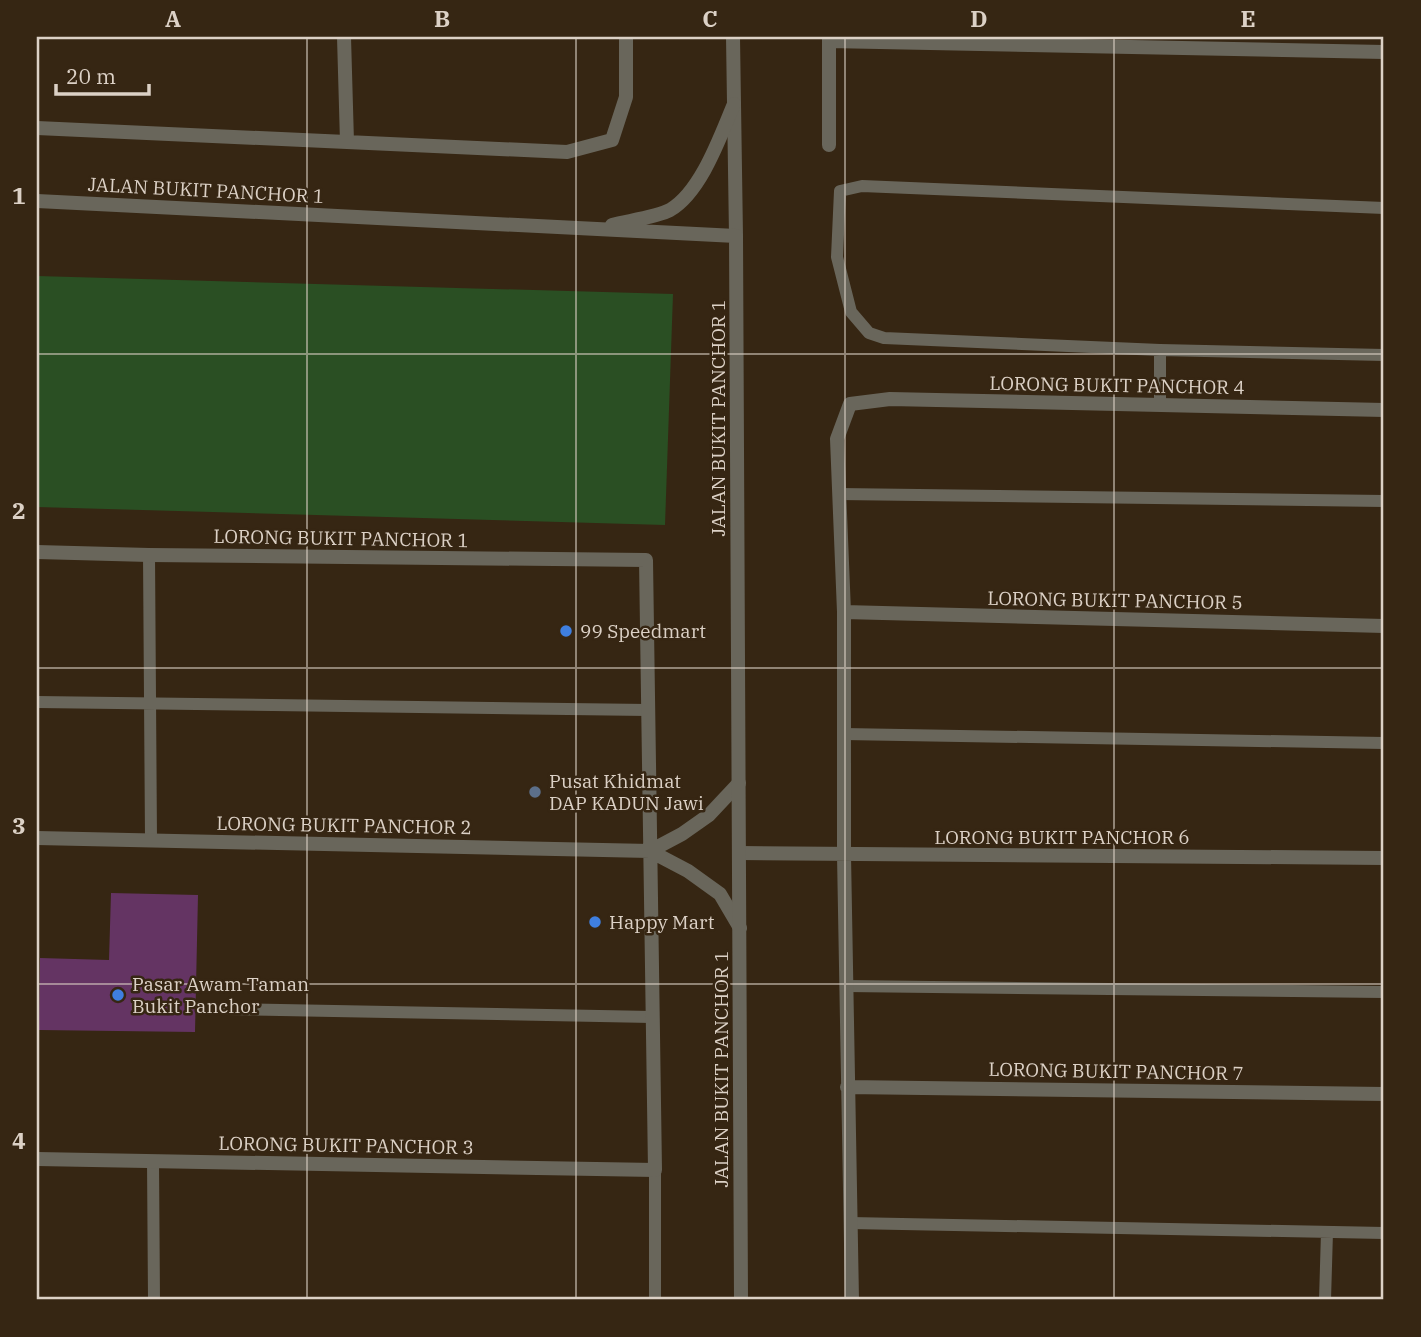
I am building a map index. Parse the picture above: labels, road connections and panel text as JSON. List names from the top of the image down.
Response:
{
  "streets": {
    "street": [
      "JALAN BUKIT PANCHOR 1",
      "LORONG BUKIT PANCHOR 4",
      "LORONG BUKIT PANCHOR 1",
      "LORONG BUKIT PANCHOR 5",
      "LORONG BUKIT PANCHOR 2",
      "LORONG BUKIT PANCHOR 6",
      "LORONG BUKIT PANCHOR 7",
      "LORONG BUKIT PANCHOR 3"
    ]
  },
  "crossings": [
    ["JALAN BUKIT PANCHOR 1", "LORONG BUKIT PANCHOR 6"]
  ],
  "places": [
    "99 Speedmart",
    "Pusat Khidmat DAP KADUN Jawi",
    "Happy Mart",
    "Pasar Awam Taman Bukit Panchor"
  ],
  "scale_bar": "20 m",
  "grid": {
    "columns": [
      "A",
      "B",
      "C",
      "D",
      "E"
    ],
    "rows": [
      "1",
      "2",
      "3",
      "4"
    ]
  }
}
